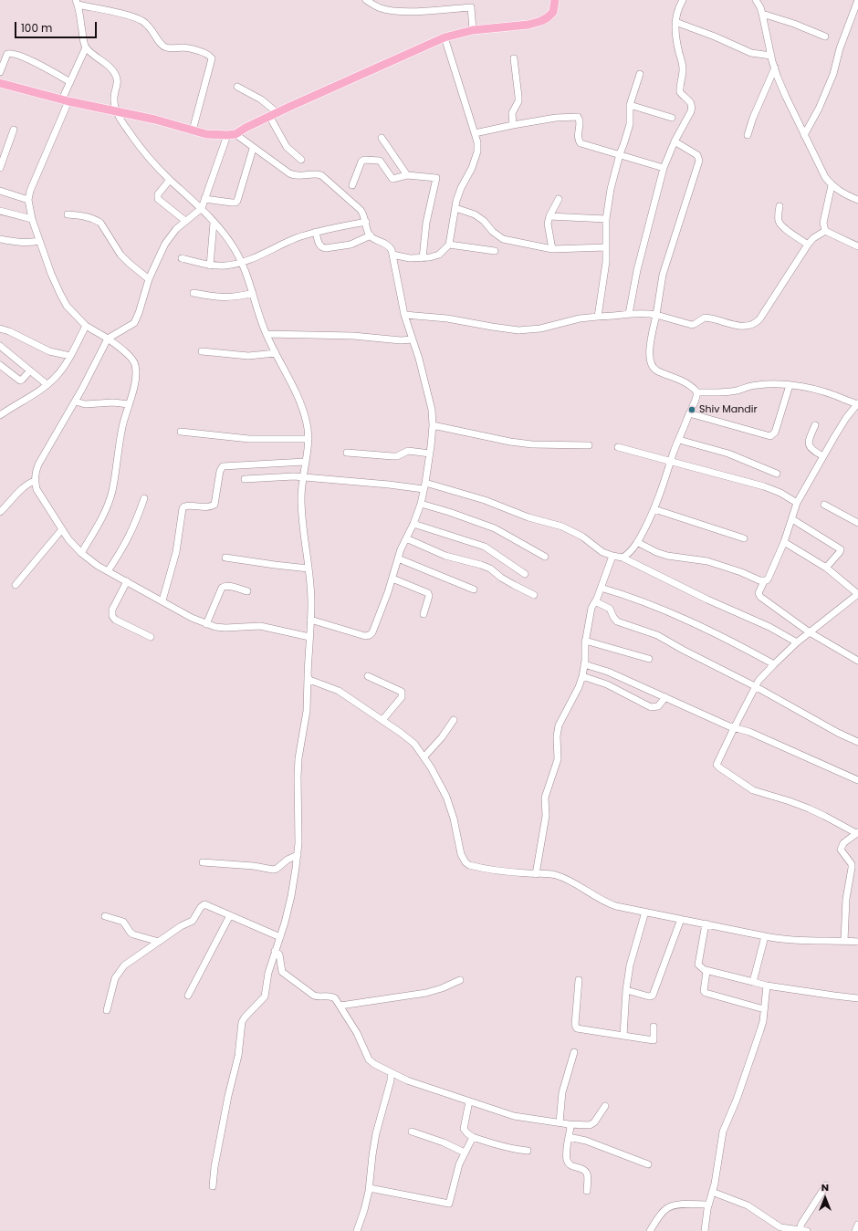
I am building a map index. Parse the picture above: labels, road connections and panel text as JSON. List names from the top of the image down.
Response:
{
  "places": ["Shiv Mandir"],
  "scale_bar": "100 m",
  "north": "top"
}
